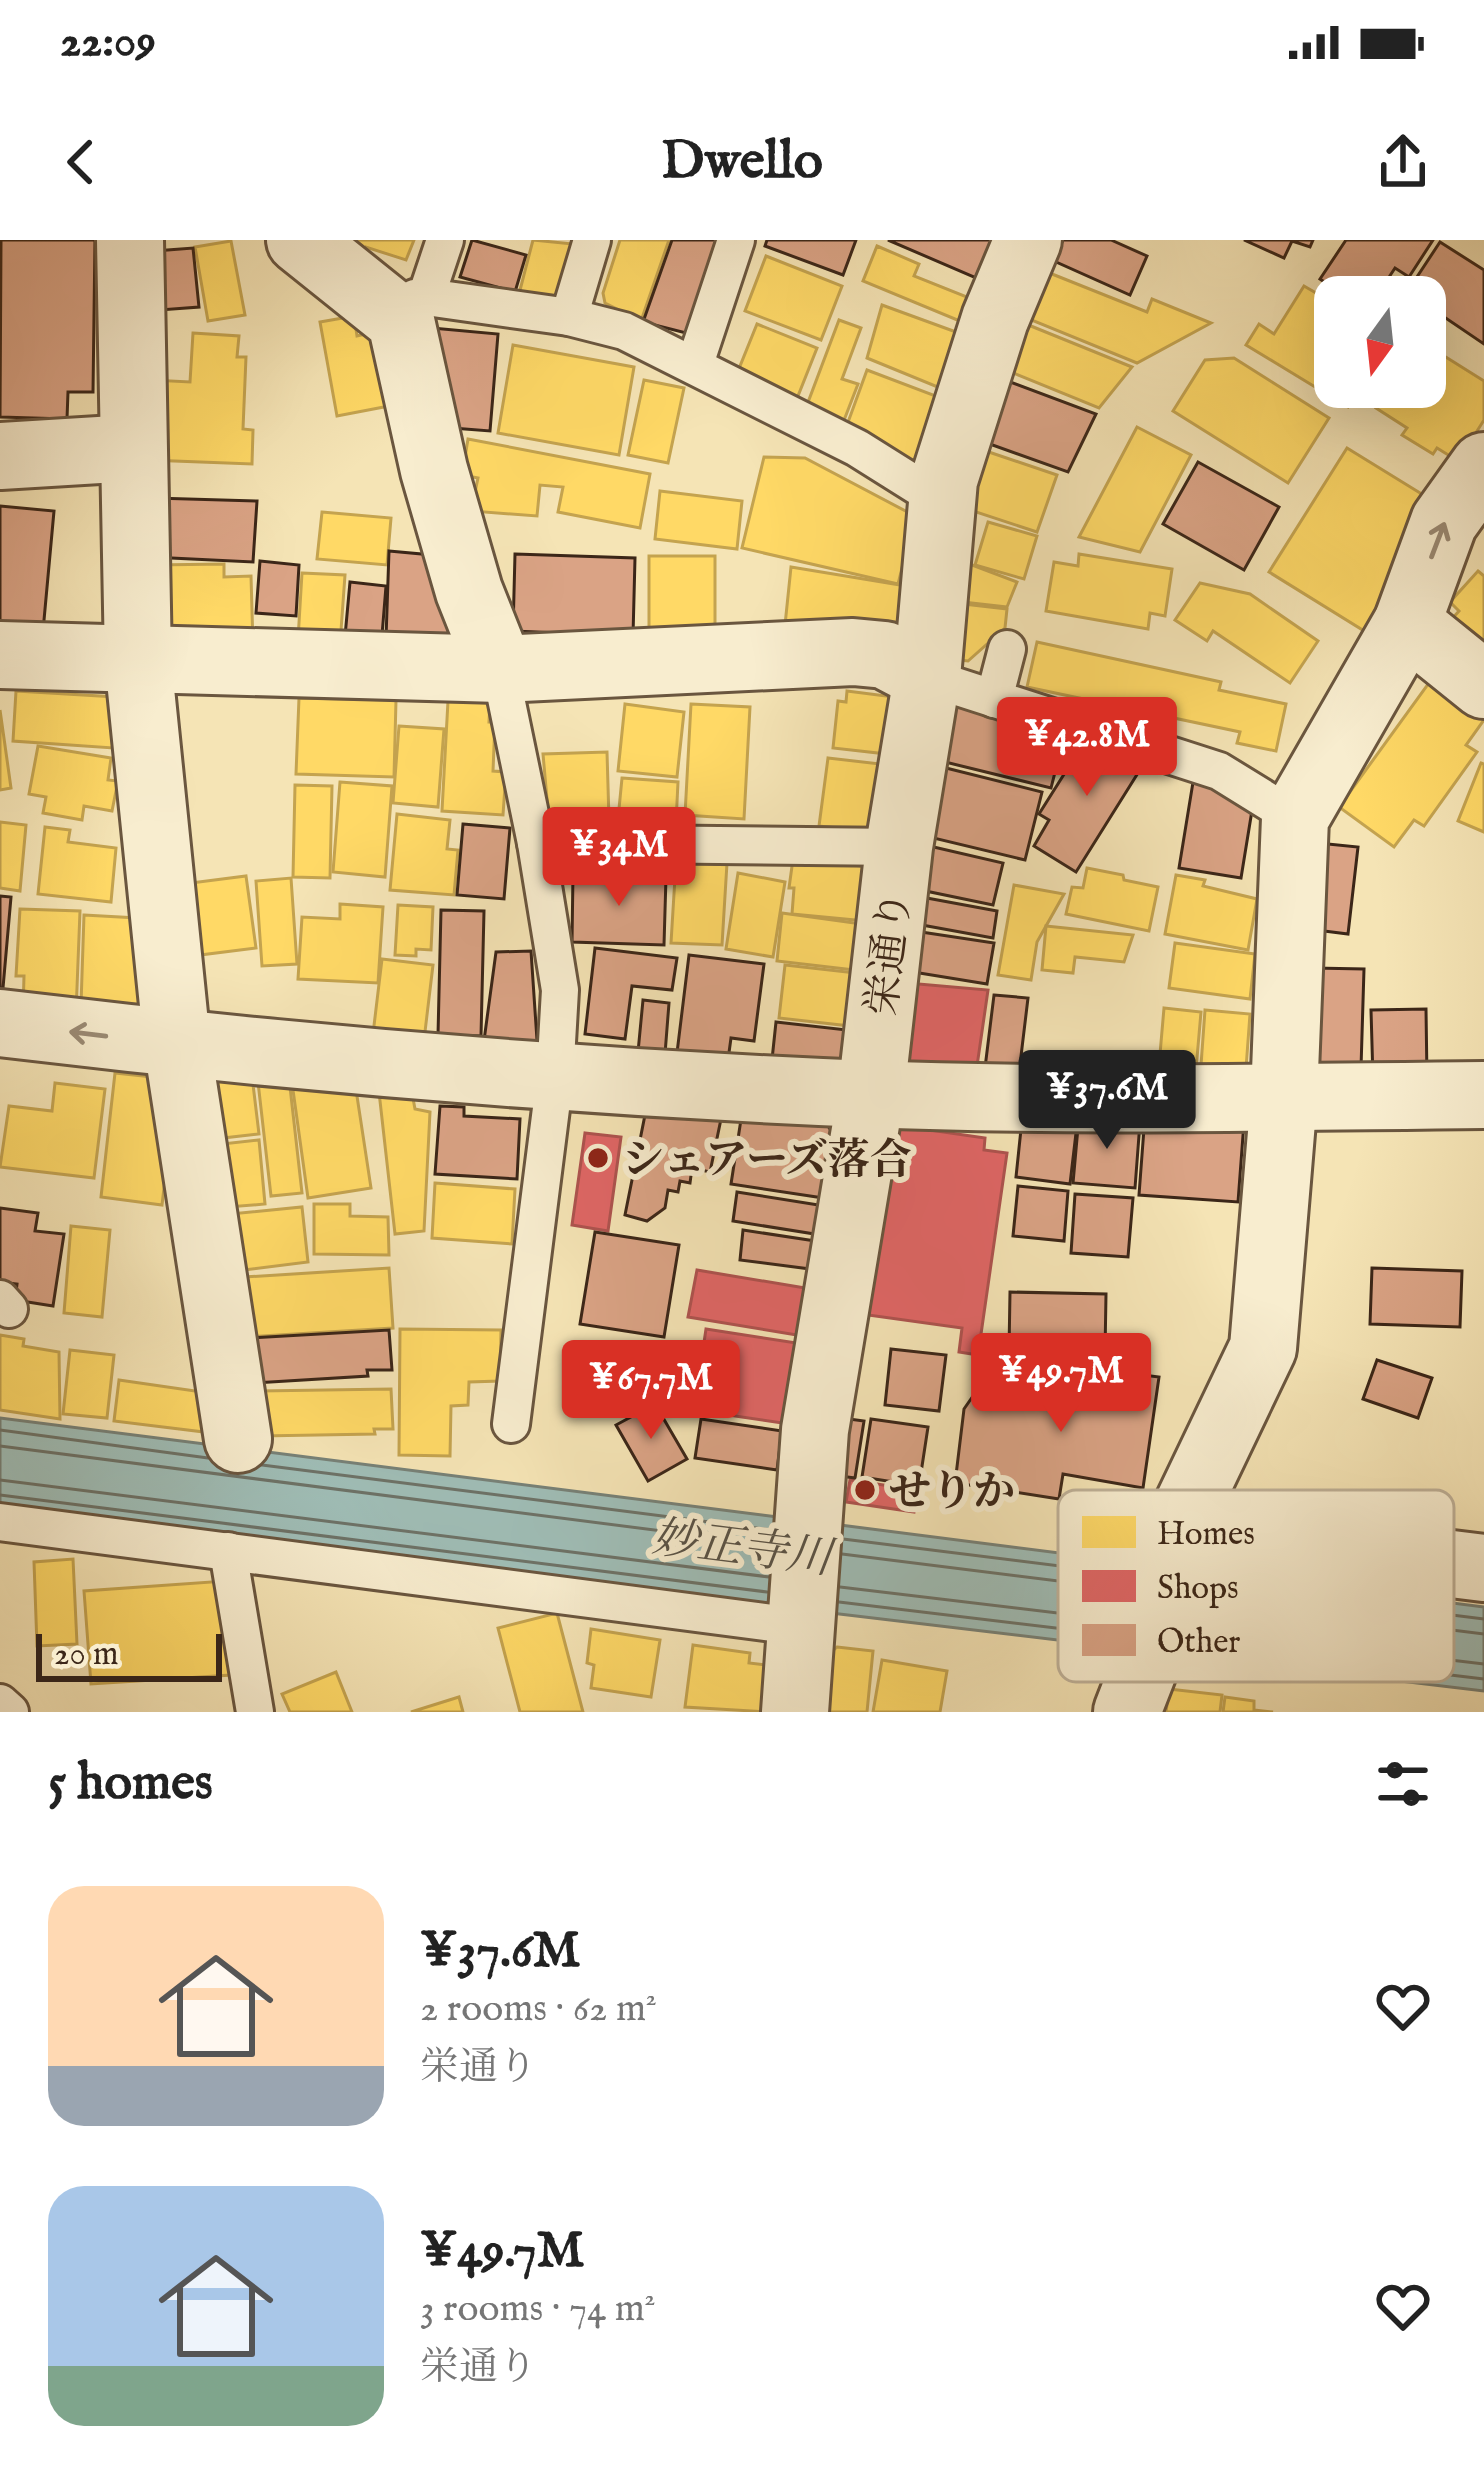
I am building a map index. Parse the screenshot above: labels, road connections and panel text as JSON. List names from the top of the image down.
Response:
{
  "streets": {
    "street": ["栄通り"]
  },
  "water": ["妙正寺川"],
  "places": ["シェアーズ落合", "せりか"],
  "legend": ["Homes", "Shops", "Other"],
  "scale_bar": "20 m",
  "north": "bottom",
  "page": {
    "status": "22:09",
    "header": "Dwello",
    "price": [
      "¥42.8M",
      "¥34M",
      "¥37.6M",
      "¥49.7M",
      "¥67.7M"
    ],
    "scale": "20 m",
    "heading": "5 homes",
    "list": [
      {
        "name": "¥37.6M",
        "note": "2 rooms · 62 m² · 栄通り"
      },
      {
        "name": "¥49.7M",
        "note": "3 rooms · 74 m² · 栄通り"
      }
    ]
  }
}
